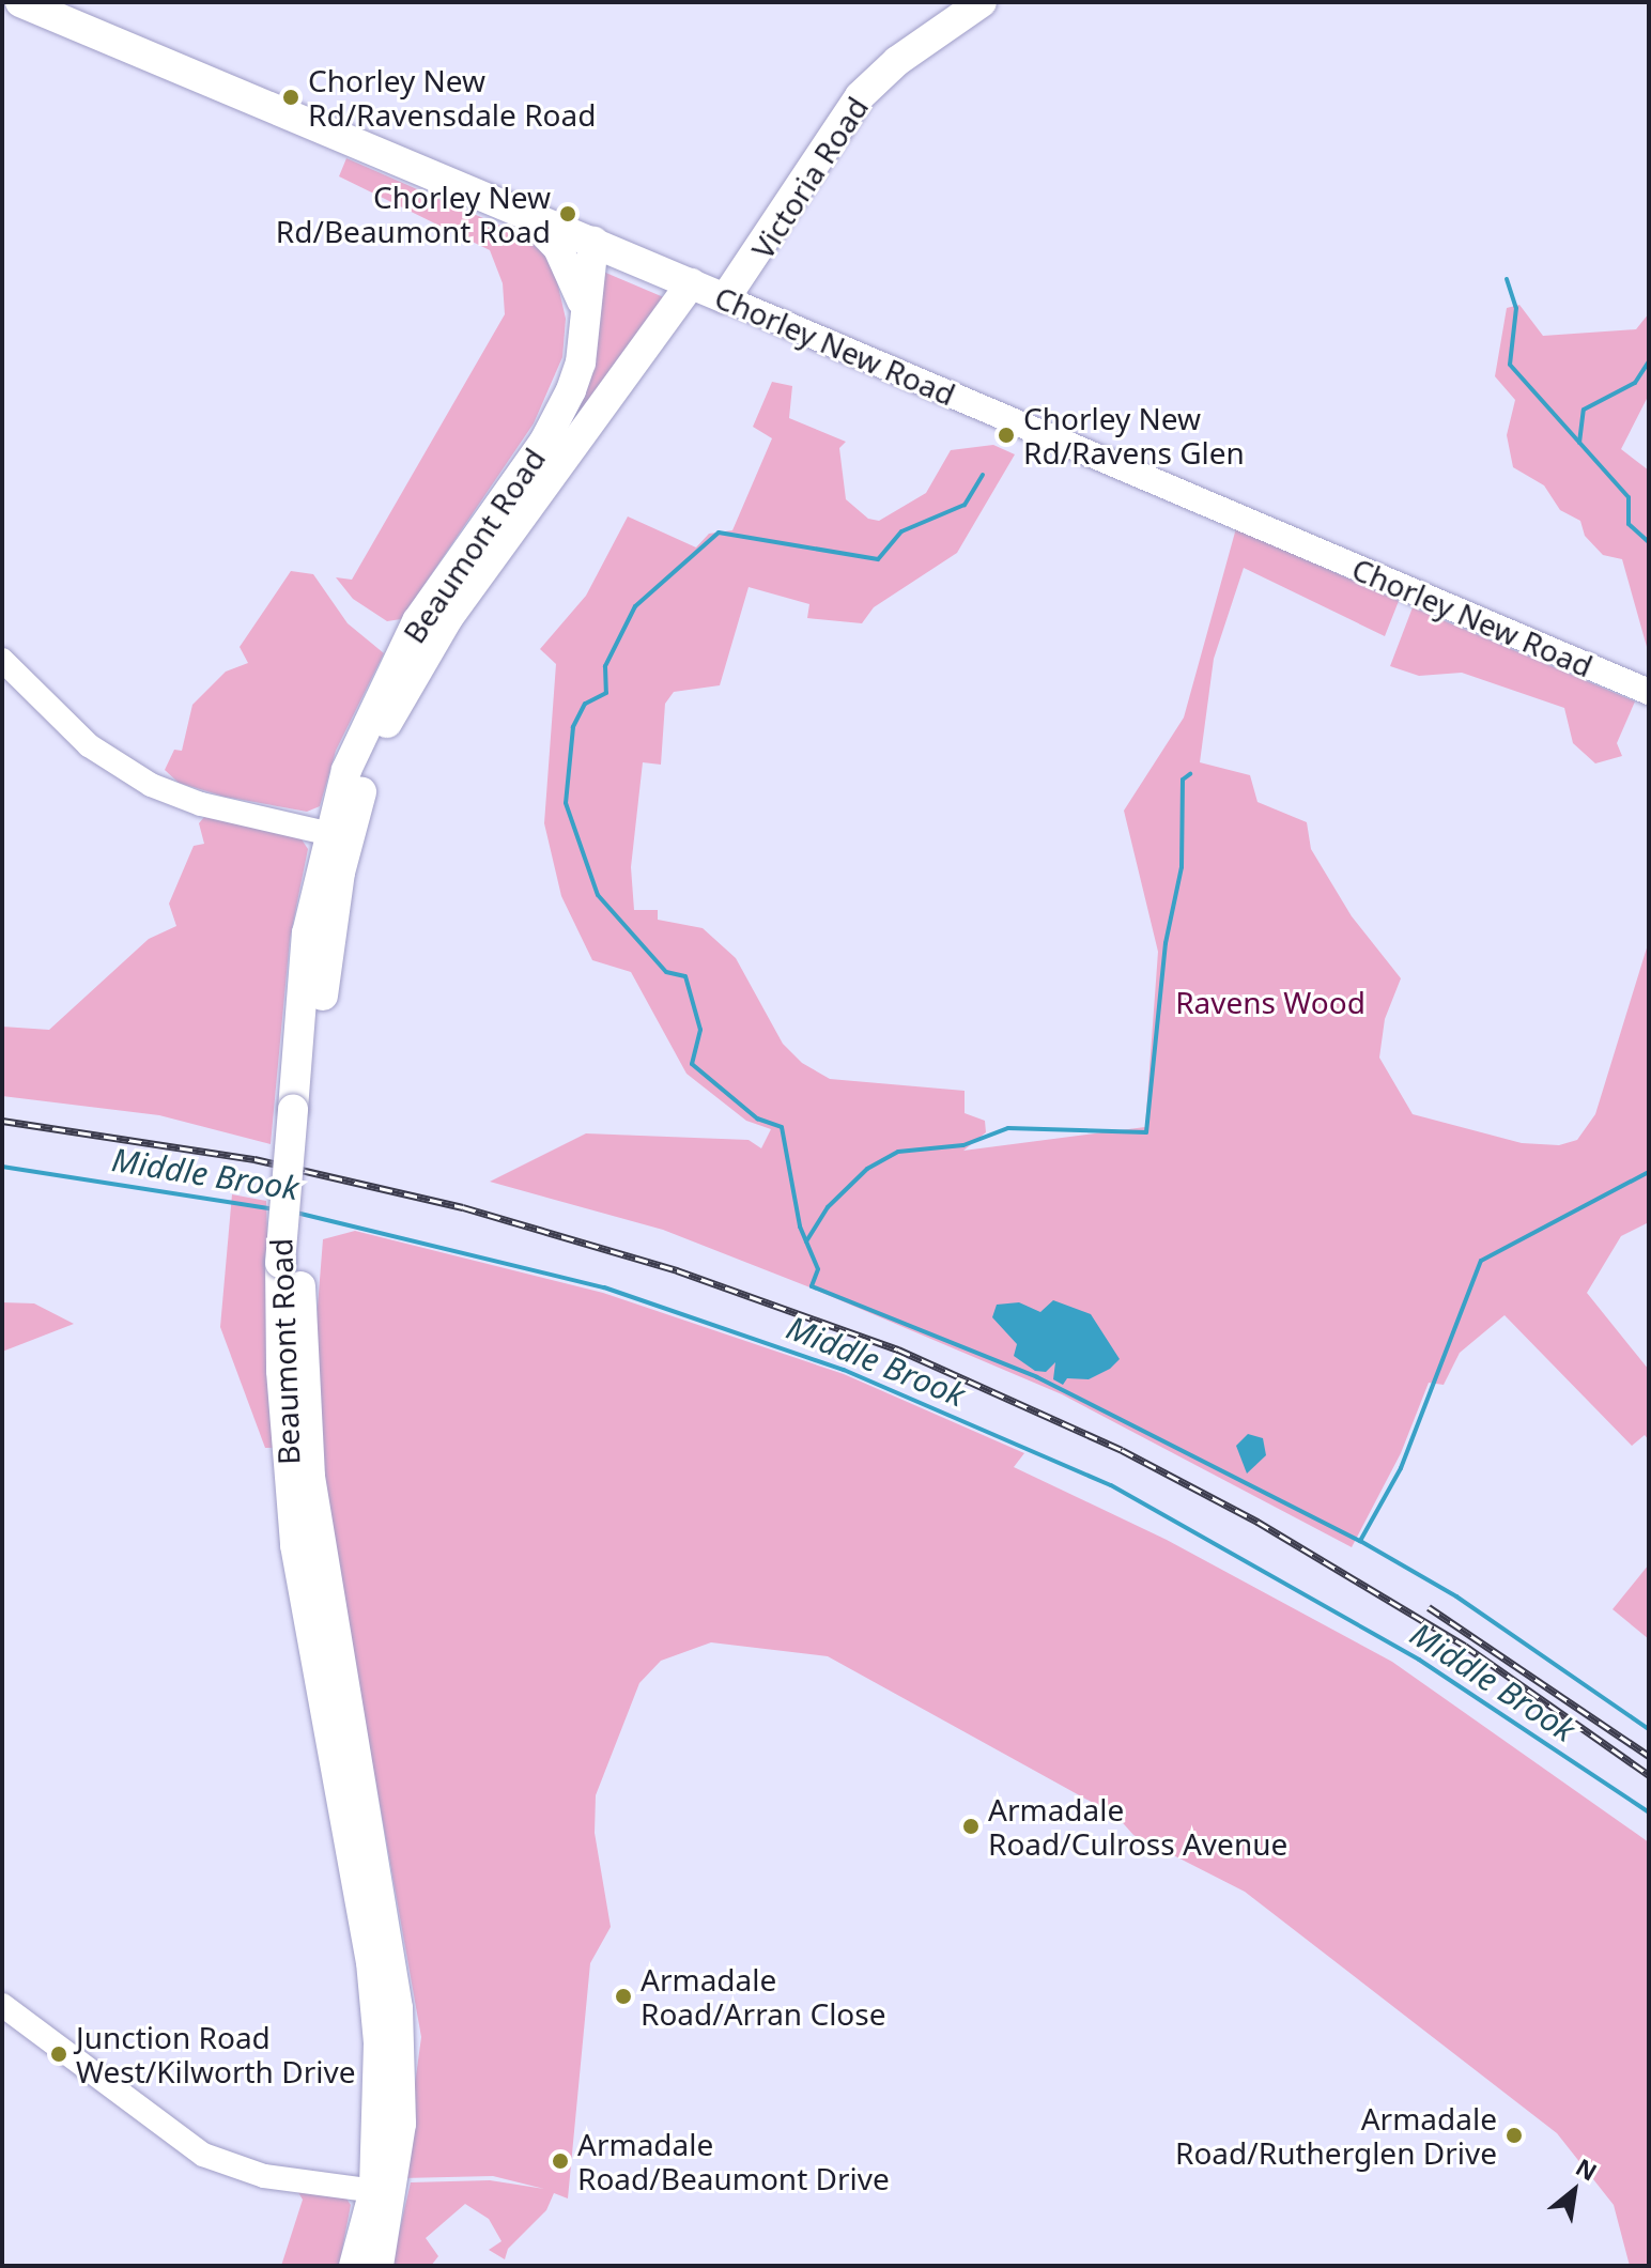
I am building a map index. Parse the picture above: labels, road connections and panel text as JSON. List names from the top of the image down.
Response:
{
  "streets": {
    "highway": ["Victoria Road", "Chorley New Road", "Beaumont Road"]
  },
  "crossings": [
    ["Victoria Road", "Chorley New Road"],
    ["Chorley New Road", "Beaumont Road"]
  ],
  "water": ["Middle Brook"],
  "parks": ["Ravens Wood"],
  "places": [
    "Chorley New Rd/Ravensdale Road",
    "Chorley New Rd/Beaumont Road",
    "Chorley New Rd/Ravens Glen",
    "Armadale Road/Culross Avenue",
    "Armadale Road/Arran Close",
    "Junction Road West/Kilworth Drive",
    "Armadale Road/Rutherglen Drive",
    "Armadale Road/Beaumont Drive"
  ],
  "north": "top right"
}
